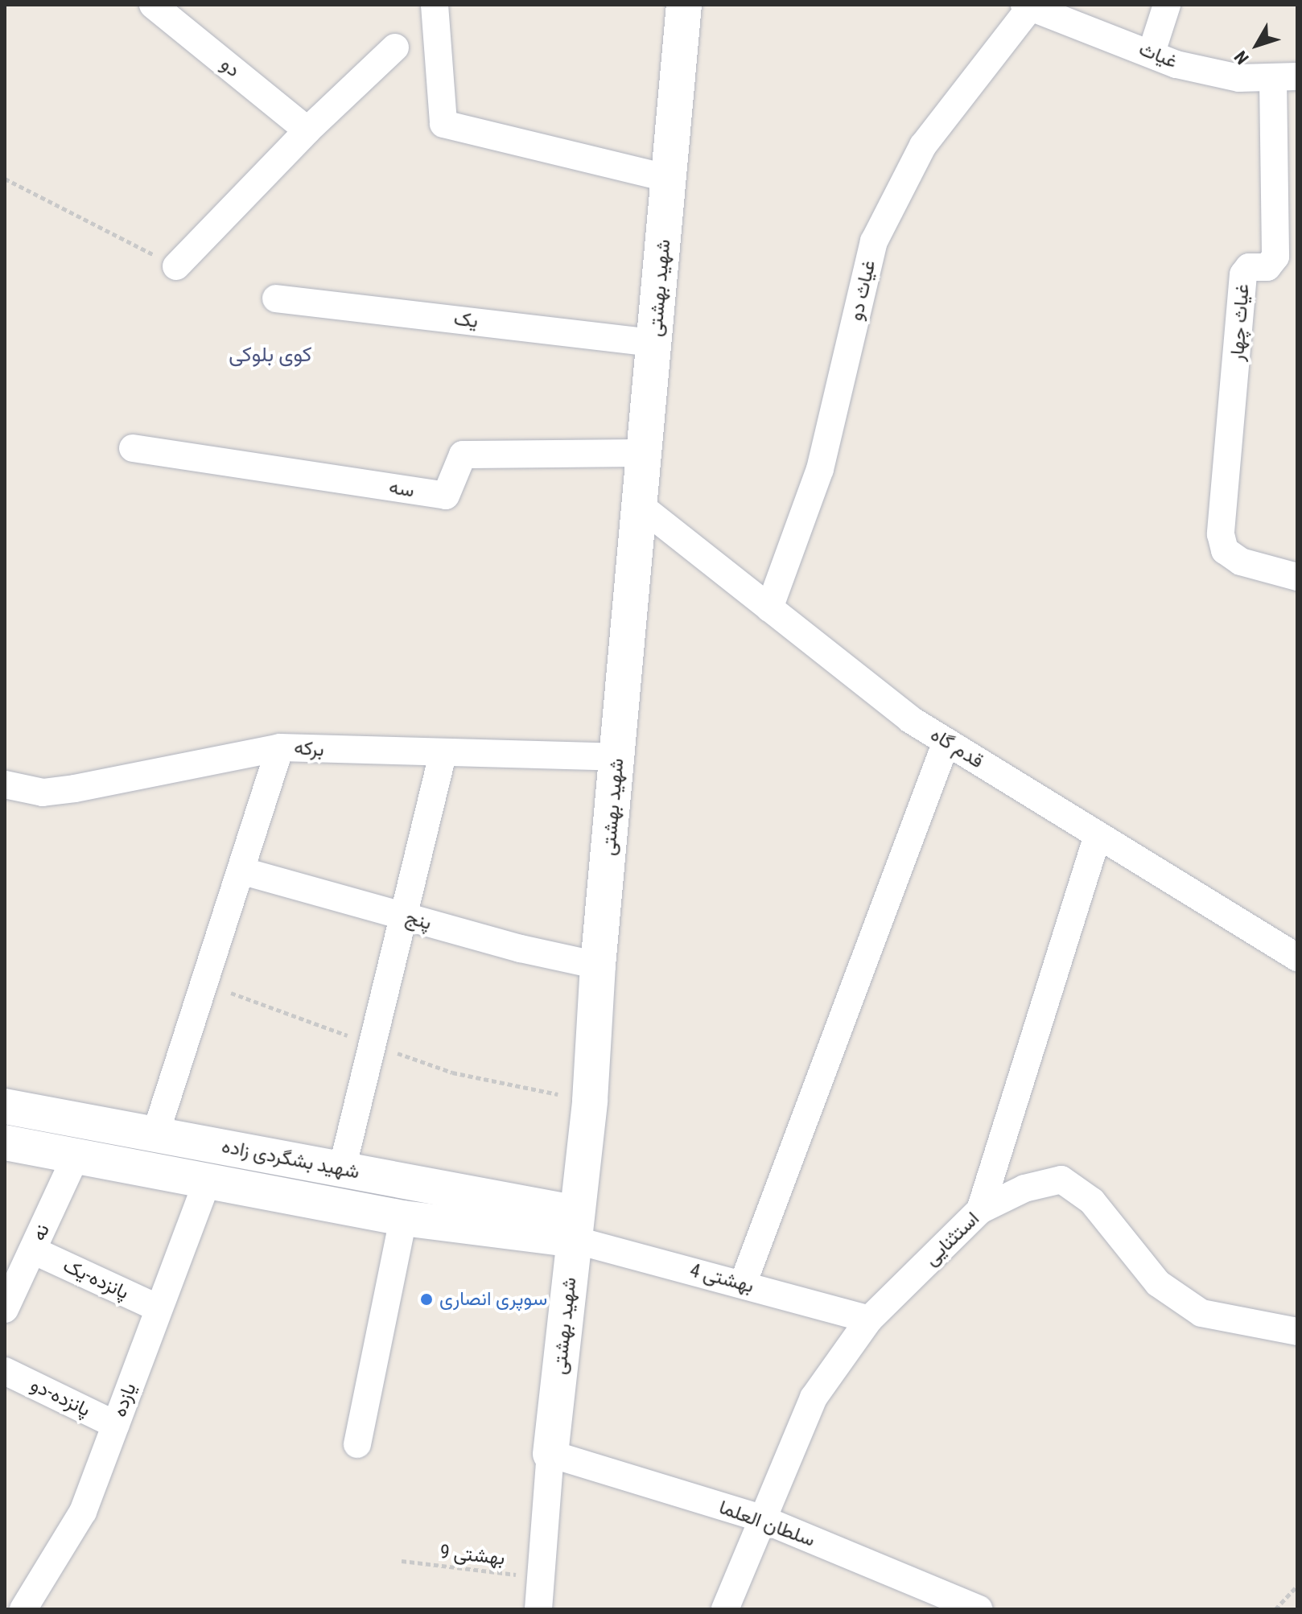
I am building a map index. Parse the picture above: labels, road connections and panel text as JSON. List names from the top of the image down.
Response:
{
  "streets": {
    "street": [
      "غیاث",
      "دو",
      "شهید بهشتی",
      "غیاث دو",
      "یک",
      "غیاث چهار",
      "سه",
      "قدم گاه",
      "برکه",
      "پنج",
      "شهید بشگردی زاده",
      "نه",
      "استثنایی",
      "بهشتی 4",
      "پانزده-یک",
      "پانزده-دو",
      "یازده",
      "سلطان العلما"
    ],
    "path": ["بهشتی 9"]
  },
  "crossings": [
    ["غیاث", "غیاث دو"],
    ["غیاث", "غیاث چهار"],
    ["شهید بهشتی", "یک"],
    ["شهید بهشتی", "سه"],
    ["شهید بهشتی", "قدم گاه"],
    ["شهید بهشتی", "برکه"],
    ["شهید بهشتی", "پنج"],
    ["شهید بهشتی", "شهید بشگردی زاده"],
    ["شهید بهشتی", "بهشتی 4"],
    ["شهید بهشتی", "سلطان العلما"],
    ["شهید بهشتی", "بهشتی 9"],
    ["غیاث دو", "قدم گاه"],
    ["شهید بشگردی زاده", "نه"],
    ["شهید بشگردی زاده", "بهشتی 4"],
    ["شهید بشگردی زاده", "یازده"],
    ["نه", "پانزده-یک"],
    ["استثنایی", "بهشتی 4"],
    ["استثنایی", "سلطان العلما"],
    ["پانزده-یک", "یازده"],
    ["پانزده-دو", "یازده"]
  ],
  "districts": ["کوی بلوکی"],
  "places": ["سوپری انصاری"],
  "north": "bottom left"
}
